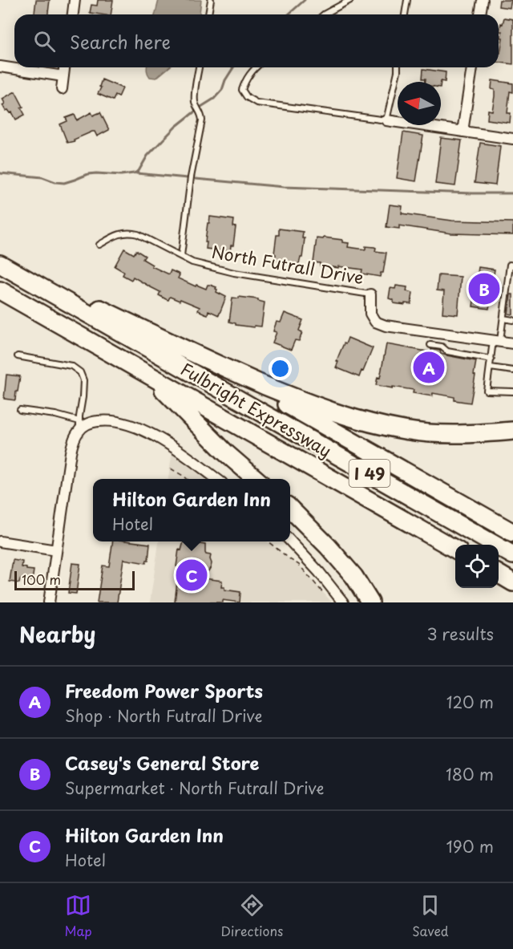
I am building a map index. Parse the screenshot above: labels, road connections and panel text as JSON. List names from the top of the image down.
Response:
{
  "streets": {
    "highway": ["Fulbright Expressway", "I 49"],
    "street": ["North Futrall Drive"]
  },
  "scale_bar": "100 m",
  "north": "left",
  "page": {
    "search": "Search here",
    "pins": ["B", "A", "C"],
    "popup": ["Hilton Garden Inn", "Hotel"],
    "scale": "100 m",
    "heading": ["Nearby", "3 results"],
    "list": [
      {
        "mark": "A",
        "name": "Freedom Power Sports",
        "note": "Shop · North Futrall Drive",
        "value": "120 m"
      },
      {
        "mark": "B",
        "name": "Casey's General Store",
        "note": "Supermarket · North Futrall Drive",
        "value": "180 m"
      },
      {
        "mark": "C",
        "name": "Hilton Garden Inn",
        "note": "Hotel",
        "value": "190 m"
      }
    ],
    "nav": ["Map", "Directions", "Saved"]
  }
}
